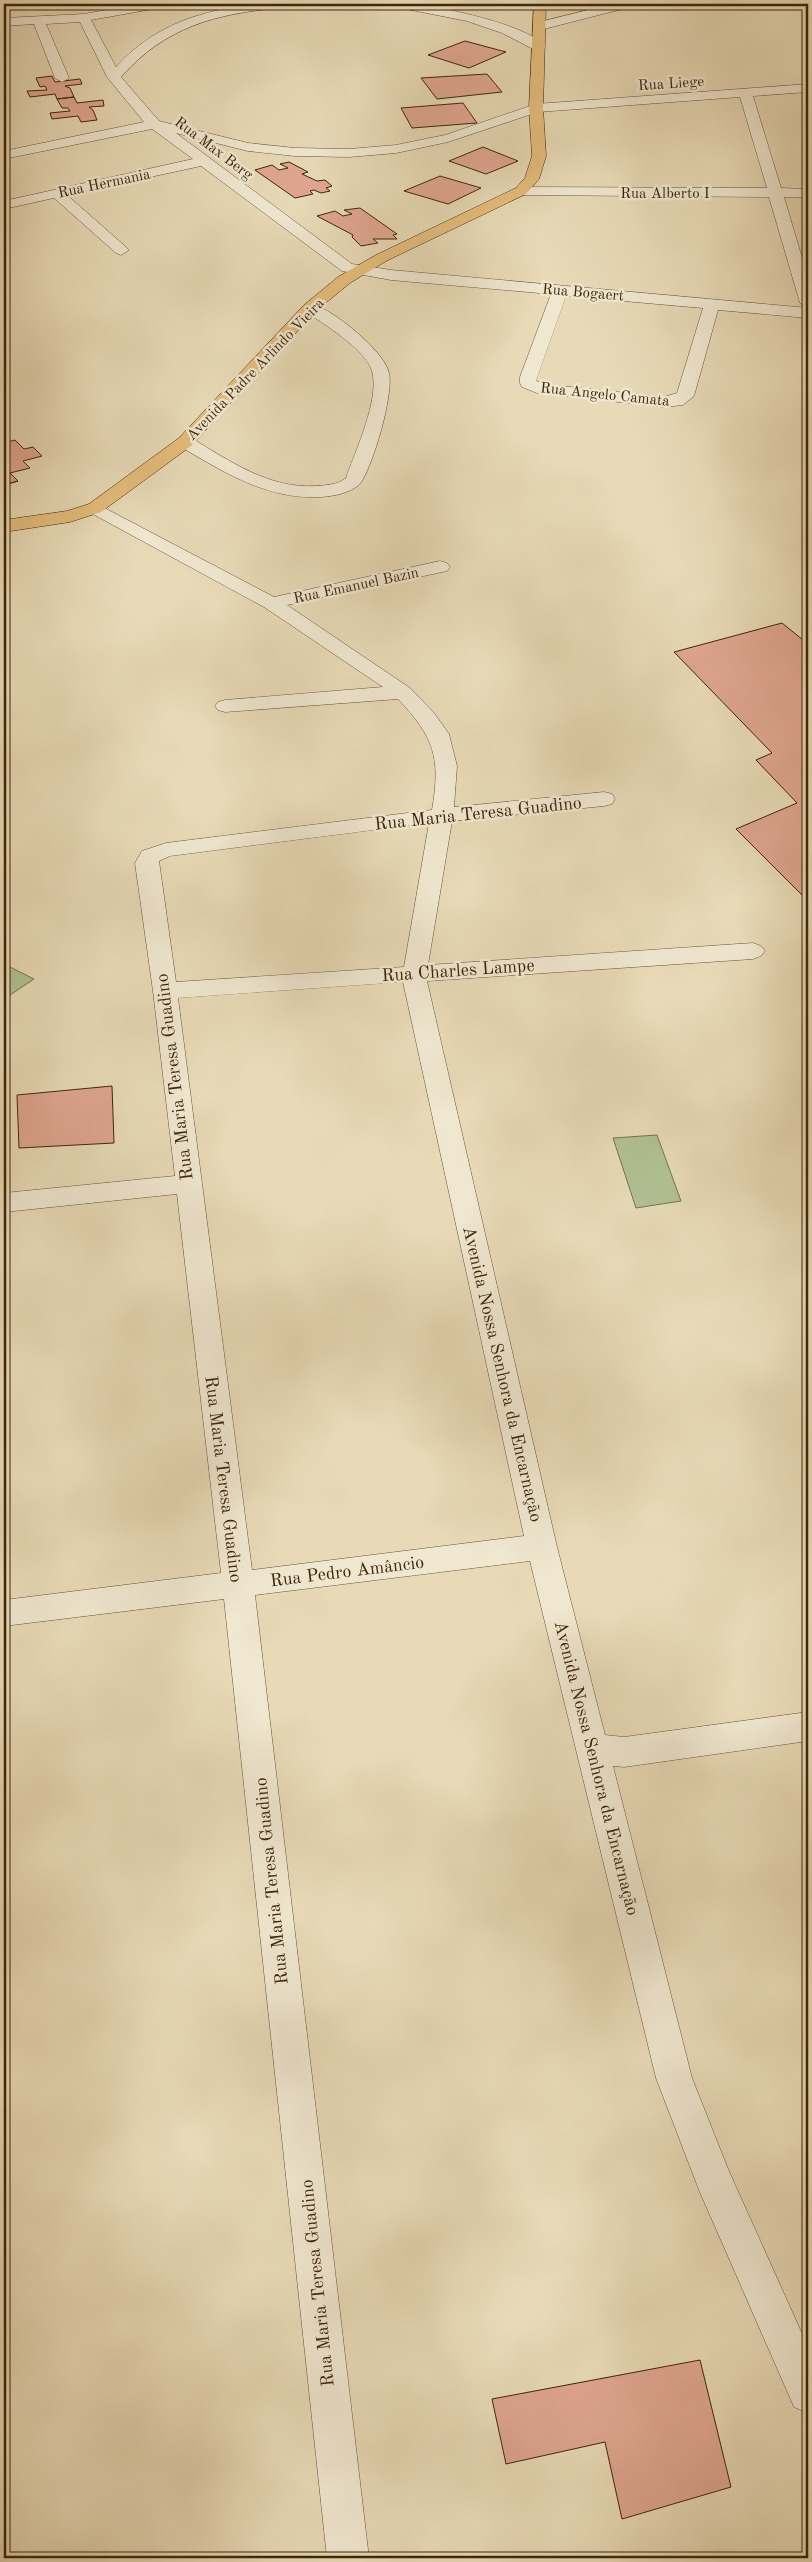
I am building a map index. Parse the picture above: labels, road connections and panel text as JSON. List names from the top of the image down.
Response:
{
  "streets": {
    "main road": ["Avenida Padre Arlindo Vieira"],
    "street": [
      "Rua Liege",
      "Rua Max Berg",
      "Rua Hermania",
      "Rua Alberto I",
      "Rua Bogaert",
      "Rua Angelo Camata",
      "Rua Emanuel Bazin",
      "Rua Maria Teresa Guadino",
      "Rua Charles Lampe",
      "Avenida Nossa Senhora da Encarnação",
      "Rua Pedro Amâncio"
    ]
  },
  "crossings": [
    ["Rua Liege", "Rua Max Berg"],
    ["Rua Max Berg", "Rua Hermania"],
    ["Rua Max Berg", "Rua Bogaert"],
    ["Rua Max Berg", "Avenida Padre Arlindo Vieira"],
    ["Rua Alberto I", "Avenida Padre Arlindo Vieira"],
    ["Rua Bogaert", "Avenida Padre Arlindo Vieira"],
    ["Rua Bogaert", "Rua Angelo Camata"],
    ["Avenida Padre Arlindo Vieira", "Avenida Nossa Senhora da Encarnação"],
    ["Rua Emanuel Bazin", "Avenida Nossa Senhora da Encarnação"],
    ["Rua Maria Teresa Guadino", "Rua Charles Lampe"],
    ["Rua Maria Teresa Guadino", "Avenida Nossa Senhora da Encarnação"],
    ["Rua Maria Teresa Guadino", "Rua Pedro Amâncio"],
    ["Rua Charles Lampe", "Avenida Nossa Senhora da Encarnação"],
    ["Avenida Nossa Senhora da Encarnação", "Rua Pedro Amâncio"]
  ]
}
